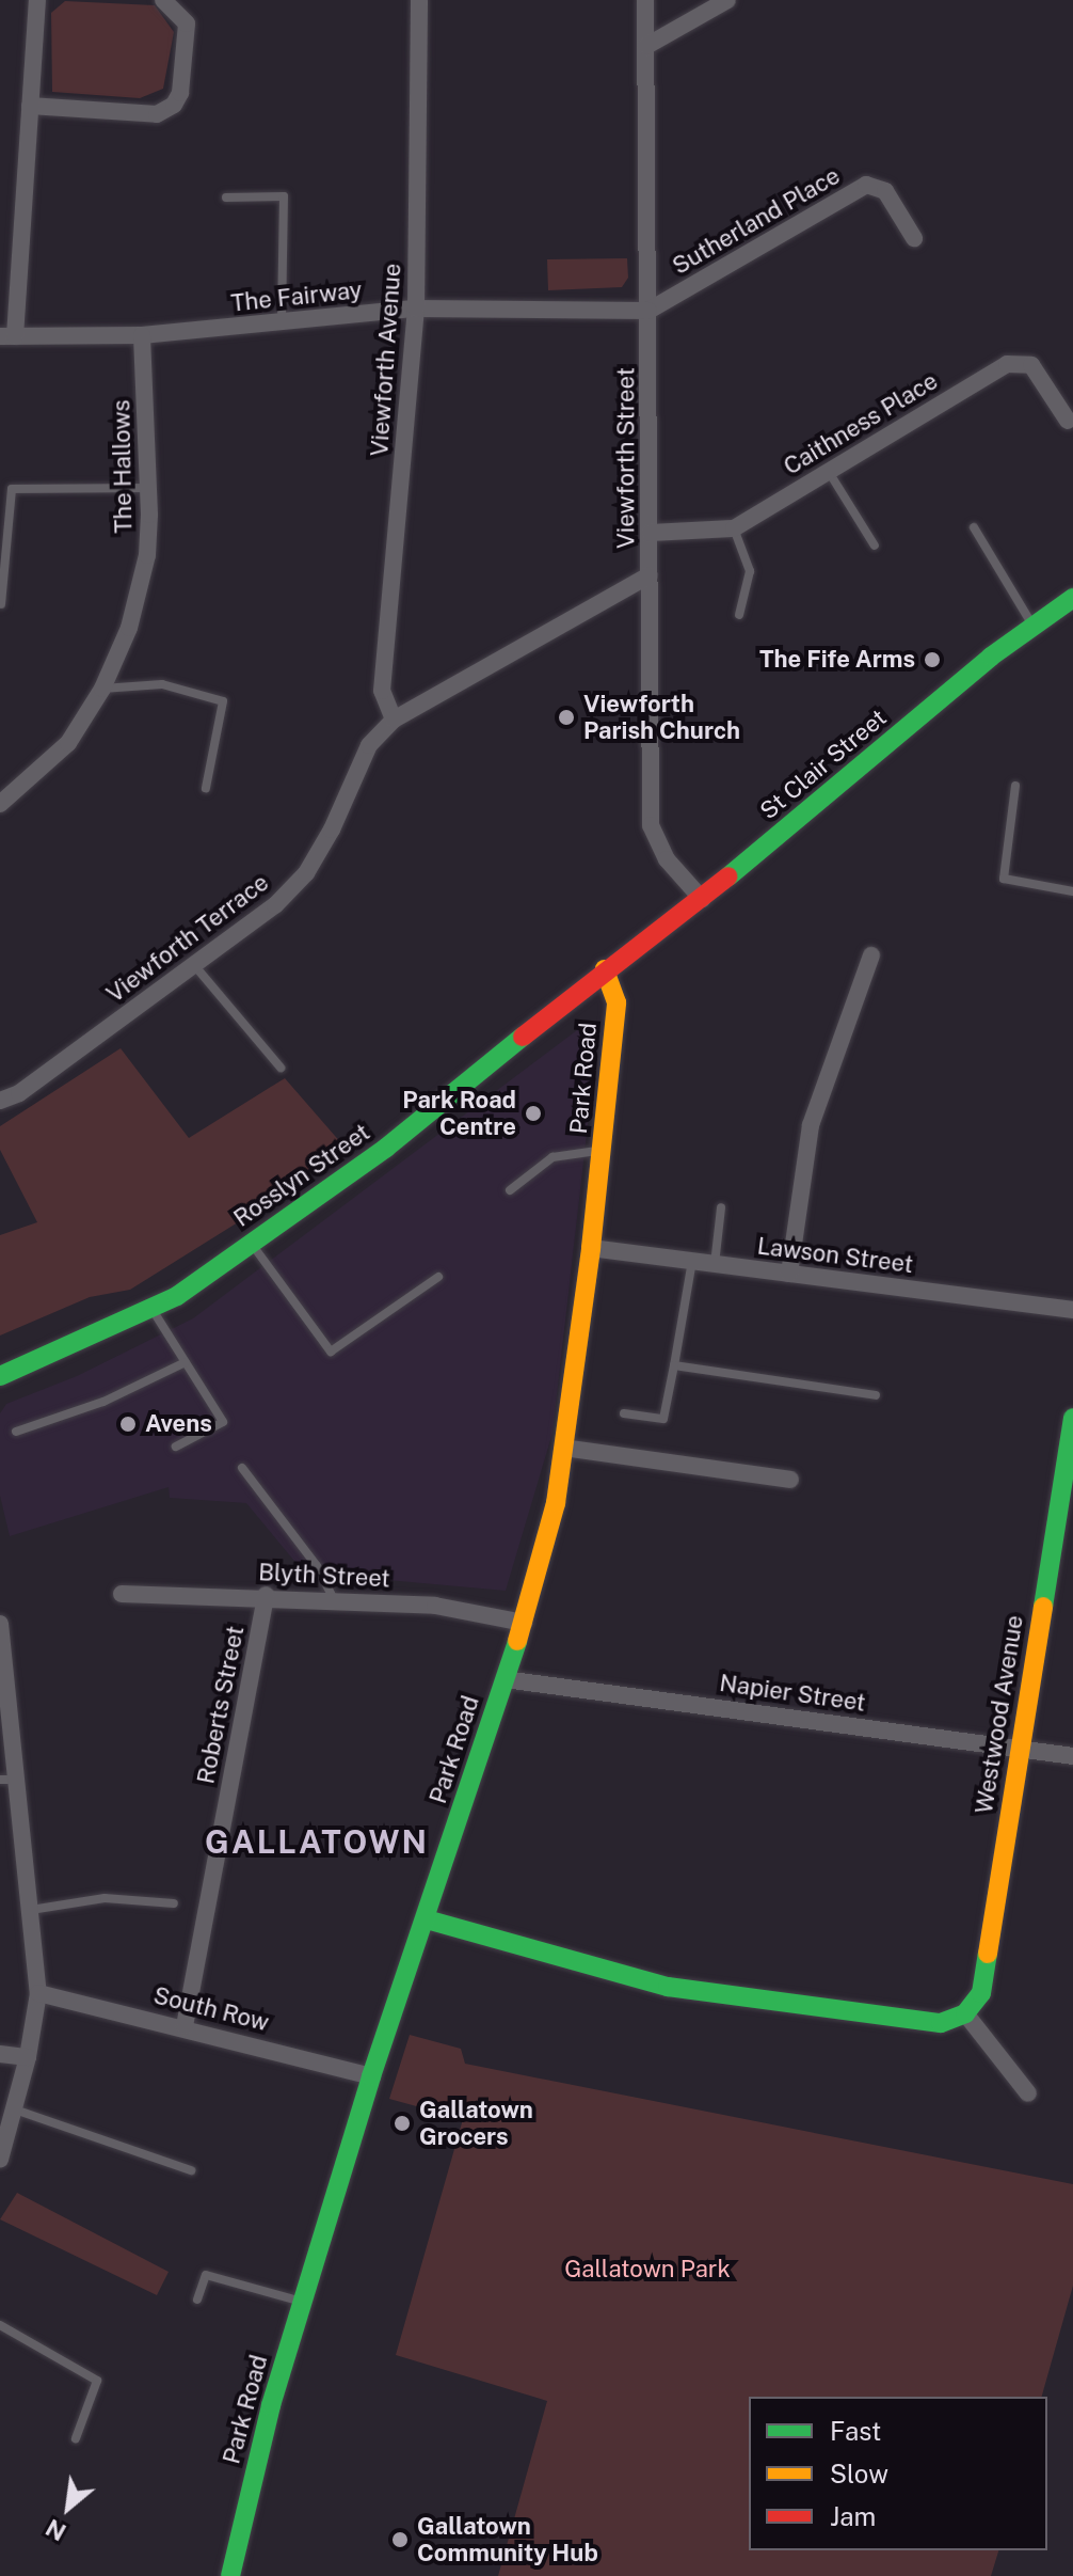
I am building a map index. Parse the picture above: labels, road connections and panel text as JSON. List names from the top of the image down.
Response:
{
  "streets": {
    "street": [
      "Sutherland Place",
      "The Fairway",
      "Viewforth Avenue",
      "Caithness Place",
      "Viewforth Street",
      "The Hallows",
      "St Clair Street",
      "Viewforth Terrace",
      "Park Road",
      "Rosslyn Street",
      "Lawson Street",
      "Blyth Street",
      "Napier Street",
      "Roberts Street",
      "Westwood Avenue",
      "South Row"
    ]
  },
  "crossings": [
    ["Sutherland Place", "The Fairway"],
    ["Sutherland Place", "Viewforth Street"],
    ["The Fairway", "Viewforth Avenue"],
    ["The Fairway", "Viewforth Street"],
    ["The Fairway", "The Hallows"],
    ["Viewforth Avenue", "Viewforth Terrace"],
    ["Caithness Place", "Viewforth Street"],
    ["Viewforth Street", "St Clair Street"],
    ["Viewforth Street", "Viewforth Terrace"],
    ["St Clair Street", "Park Road"],
    ["St Clair Street", "Rosslyn Street"],
    ["Park Road", "Rosslyn Street"],
    ["Park Road", "Lawson Street"],
    ["Park Road", "Blyth Street"],
    ["Park Road", "Napier Street"],
    ["Park Road", "South Row"],
    ["Blyth Street", "Roberts Street"],
    ["Napier Street", "Westwood Avenue"],
    ["Roberts Street", "South Row"]
  ],
  "districts": ["GALLATOWN"],
  "parks": ["Gallatown Park"],
  "places": [
    "The Fife Arms",
    "Viewforth Parish Church",
    "Park Road Centre",
    "Avens",
    "Gallatown Grocers",
    "Gallatown Community Hub"
  ],
  "legend": ["Fast", "Slow", "Jam"],
  "north": "bottom left"
}
